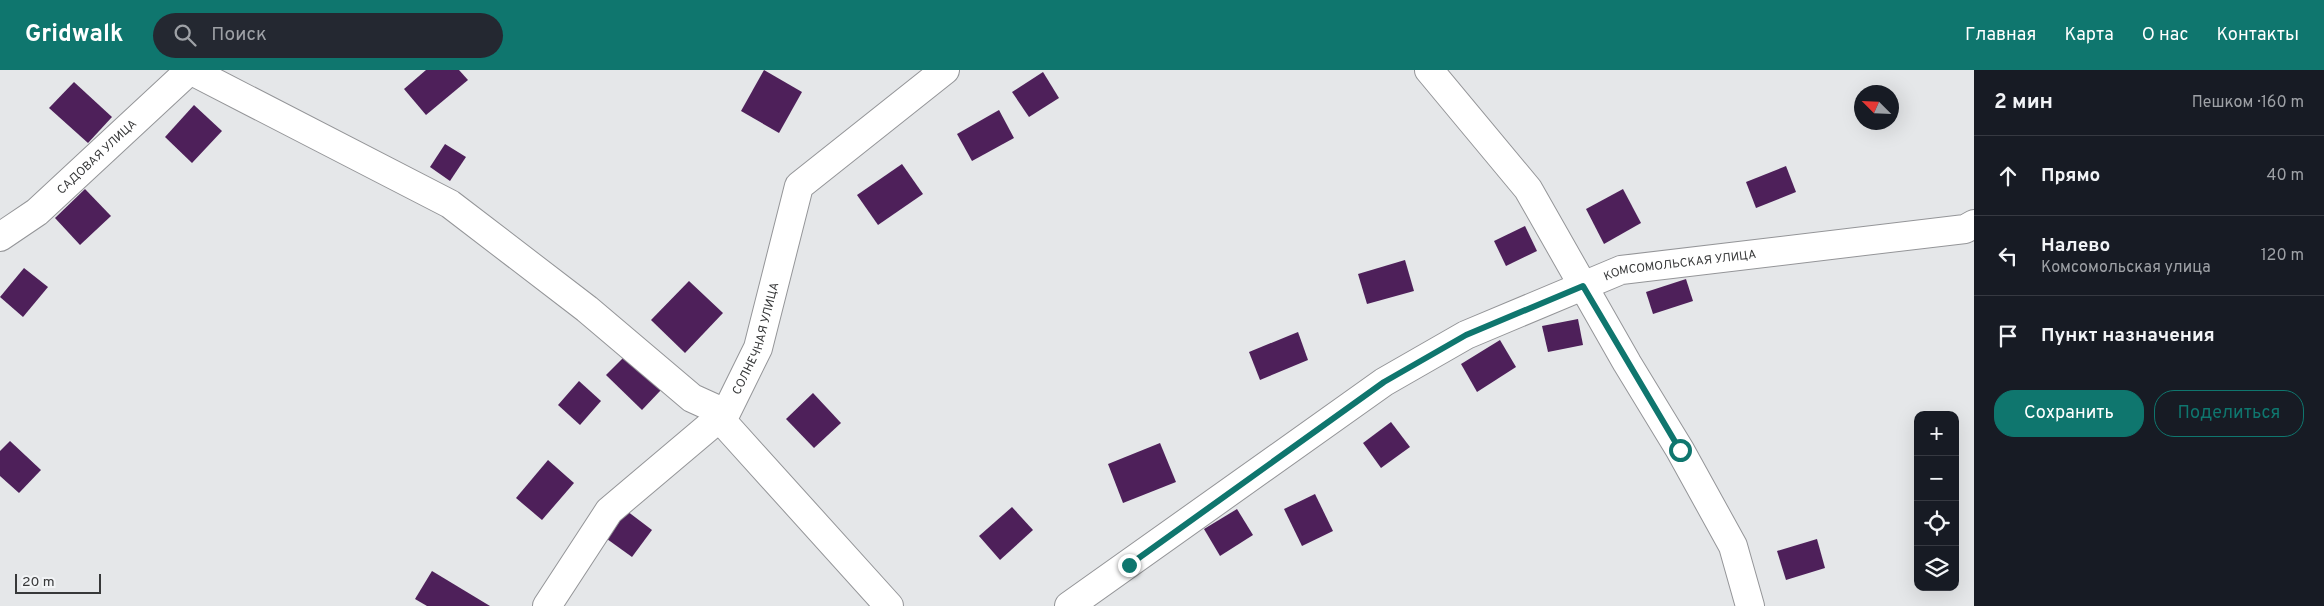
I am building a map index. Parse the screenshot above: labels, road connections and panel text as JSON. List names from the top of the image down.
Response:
{
  "streets": {
    "street": ["САДОВАЯ УЛИЦА", "КОМСОМОЛЬСКАЯ УЛИЦА", "СОЛНЕЧНАЯ УЛИЦА"]
  },
  "scale_bar": "20 m",
  "north": "top left",
  "page": {
    "header": "Gridwalk",
    "search": "Поиск",
    "nav": [
      "Главная",
      "Карта",
      "О нас",
      "Контакты"
    ],
    "heading": ["2 мин", "Пешком · 160 m"],
    "list": [
      ["Прямо", "40 m"],
      ["Налево", "Комсомольская улица", "120 m"],
      "Пункт назначения"
    ],
    "buttons": ["Сохранить", "Поделиться"],
    "map_buttons": ["+", "−"],
    "scale": "20 m"
  }
}
